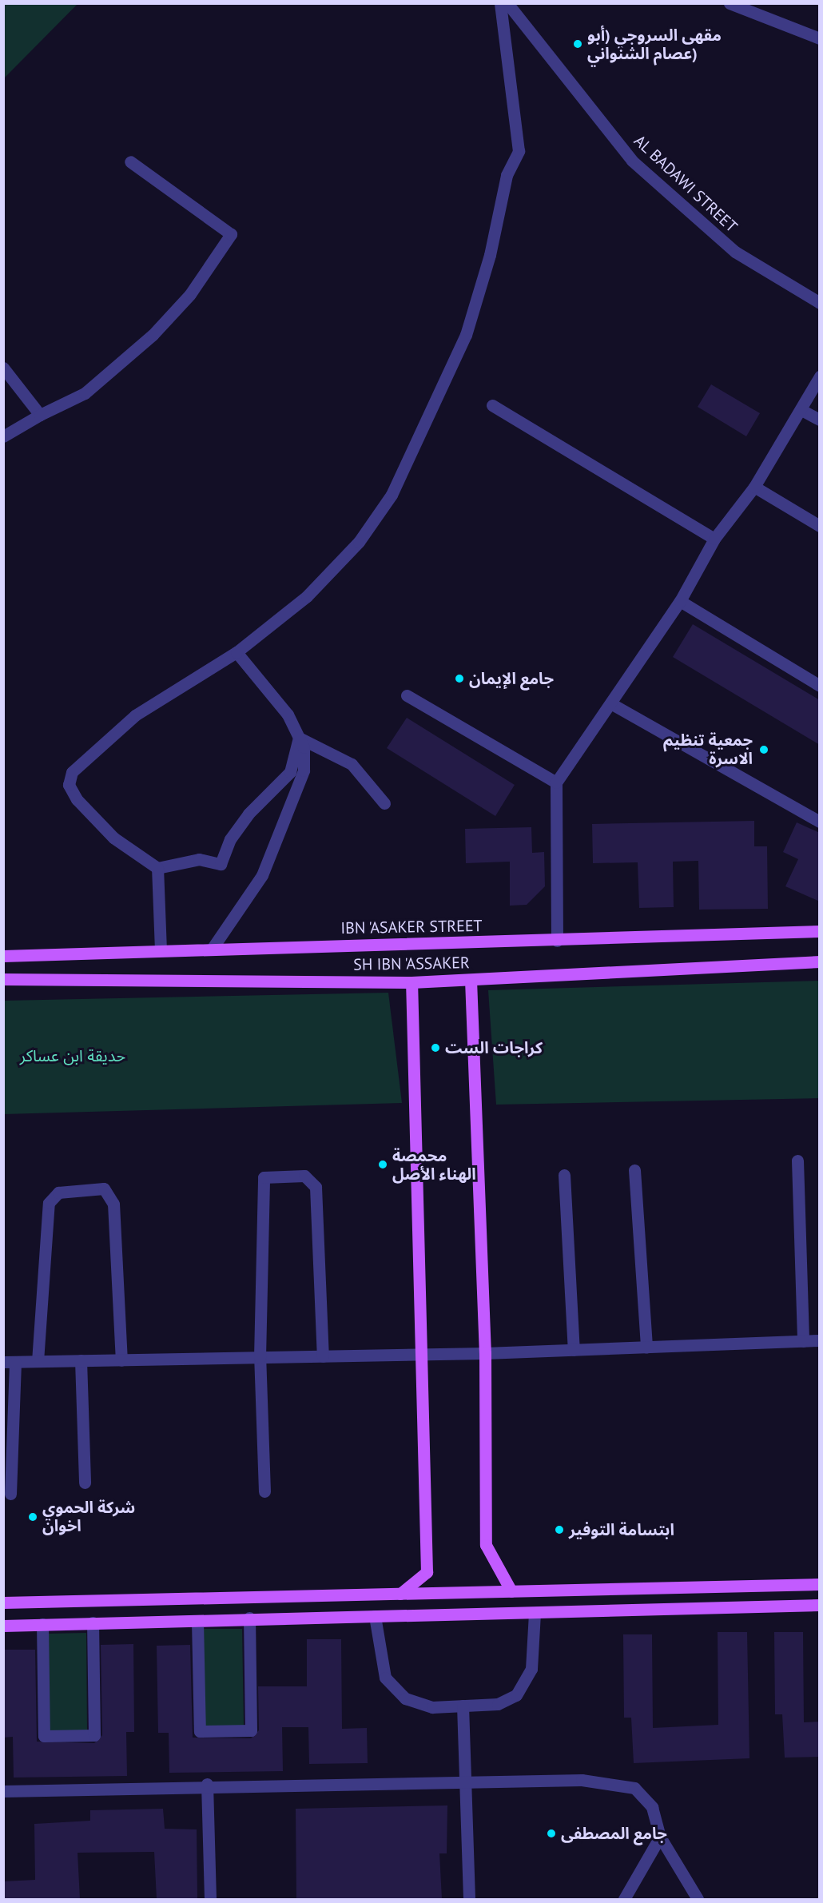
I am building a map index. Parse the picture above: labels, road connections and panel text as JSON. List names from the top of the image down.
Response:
{
  "streets": {
    "main road": ["IBN 'ASAKER STREET", "SH IBN 'ASSAKER"],
    "street": ["AL BADAWI STREET"]
  },
  "parks": ["حديقة ابن عساكر"],
  "places": [
    "مقهى السروجي (أبو عصام الشنواني)",
    "جامع الإيمان",
    "جمعية تنظيم الاسرة",
    "كراجات الست",
    "محمصة الهناء الأصل",
    "شركة الحموي اخوان",
    "ابتسامة التوفير",
    "جامع المصطفى"
  ]
}
